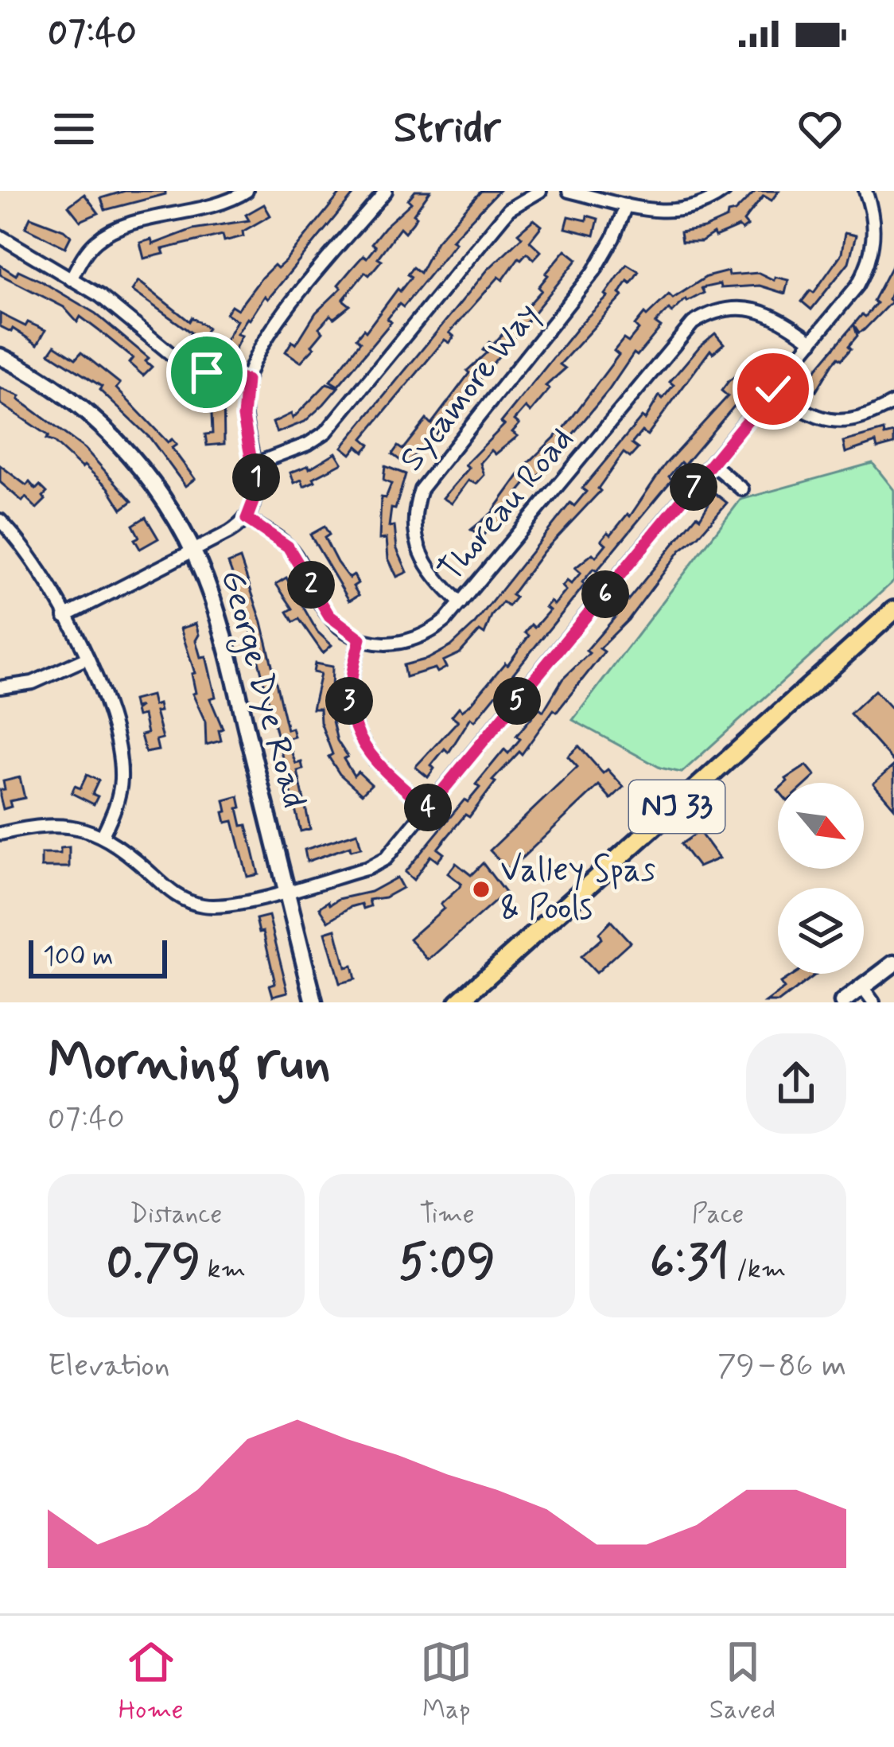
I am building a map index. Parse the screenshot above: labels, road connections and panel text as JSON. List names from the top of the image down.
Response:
{
  "streets": {
    "main road": ["NJ 33"],
    "street": ["Sycamore Way", "Thoreau Road", "George Dye Road"]
  },
  "crossings": [
    ["Sycamore Way", "Thoreau Road"]
  ],
  "places": ["Valley Spas & Pools"],
  "scale_bar": "100 m",
  "north": "bottom right",
  "page": {
    "status": "07:40",
    "header": "Stridr",
    "pins": [
      "1",
      "7",
      "2",
      "6",
      "3",
      "5",
      "4"
    ],
    "scale": "100 m",
    "heading": ["Morning run", "07:40"],
    "stats": [
      ["Distance", "0.79 km"],
      ["Time", "5:09"],
      ["Pace", "6:31 /km"]
    ],
    "chart": ["Elevation", "79–86 m"],
    "tabs": ["Home", "Map", "Saved"]
  }
}
